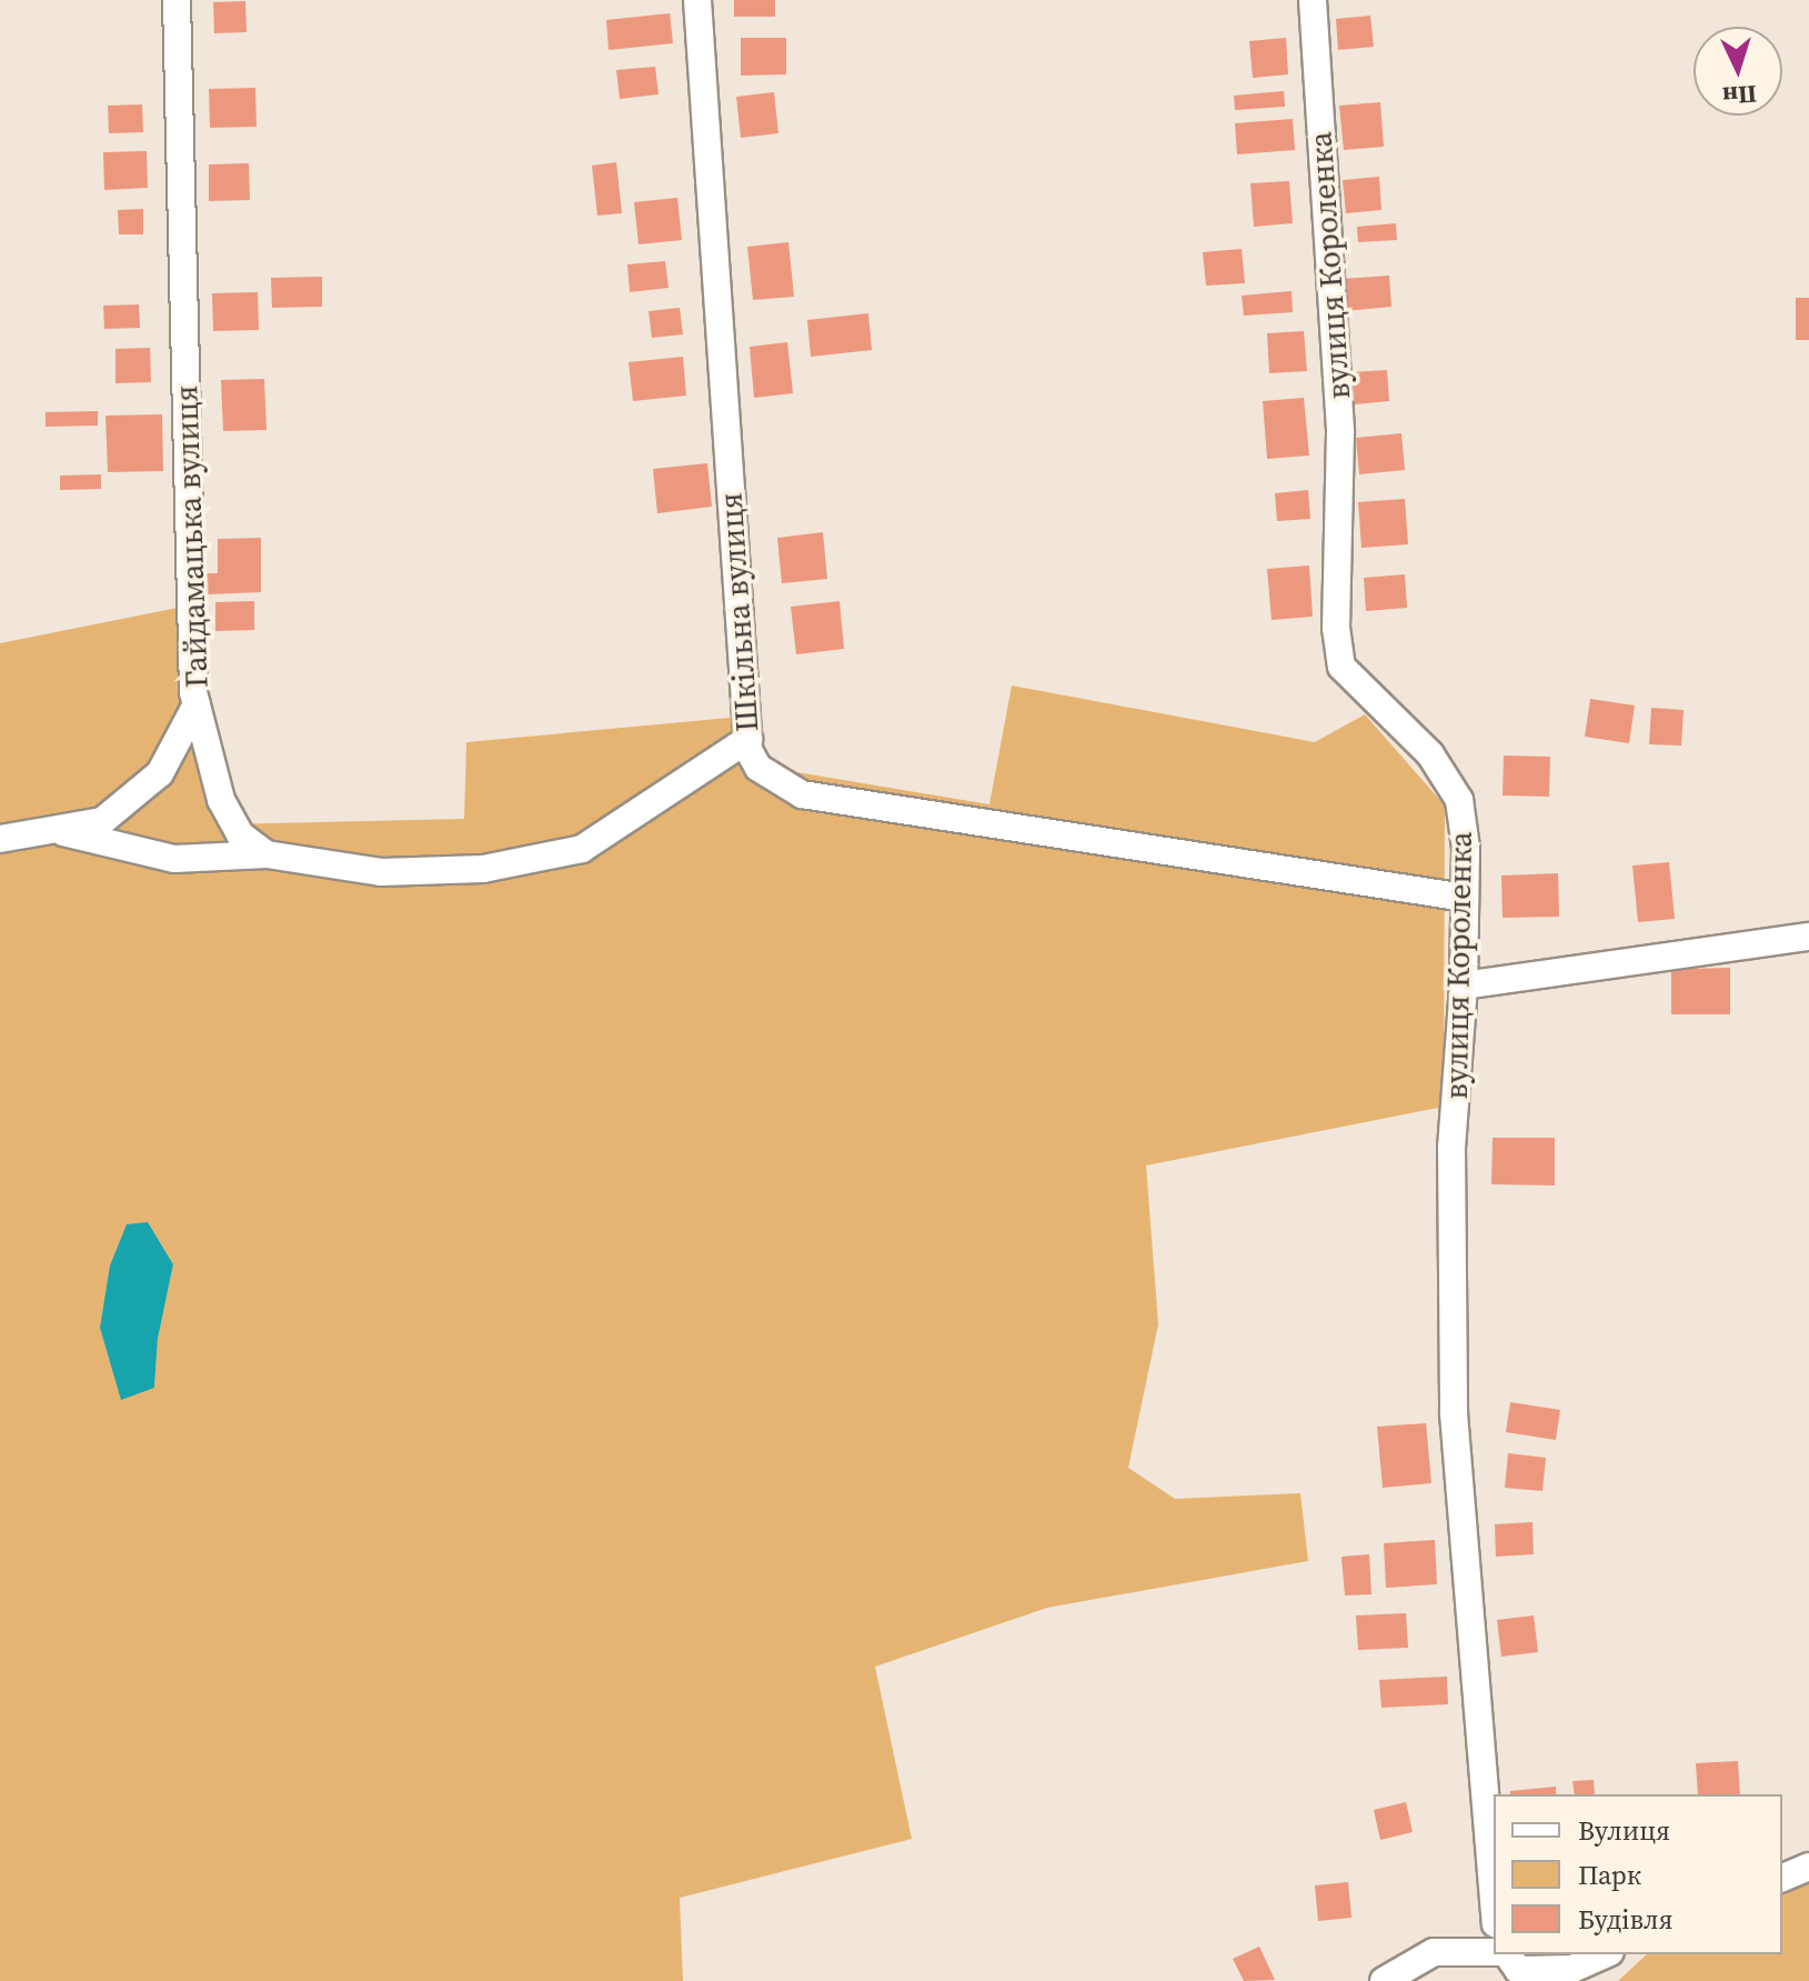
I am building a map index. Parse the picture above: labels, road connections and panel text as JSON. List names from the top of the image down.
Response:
{
  "streets": {
    "street": ["вулиця Короленка", "Гайдамацька вулиця", "Шкільна вулиця"]
  },
  "crossings": [
    ["вулиця Короленка", "Шкільна вулиця"]
  ],
  "legend": ["Вулиця", "Парк", "Будівля"],
  "north": "bottom"
}
